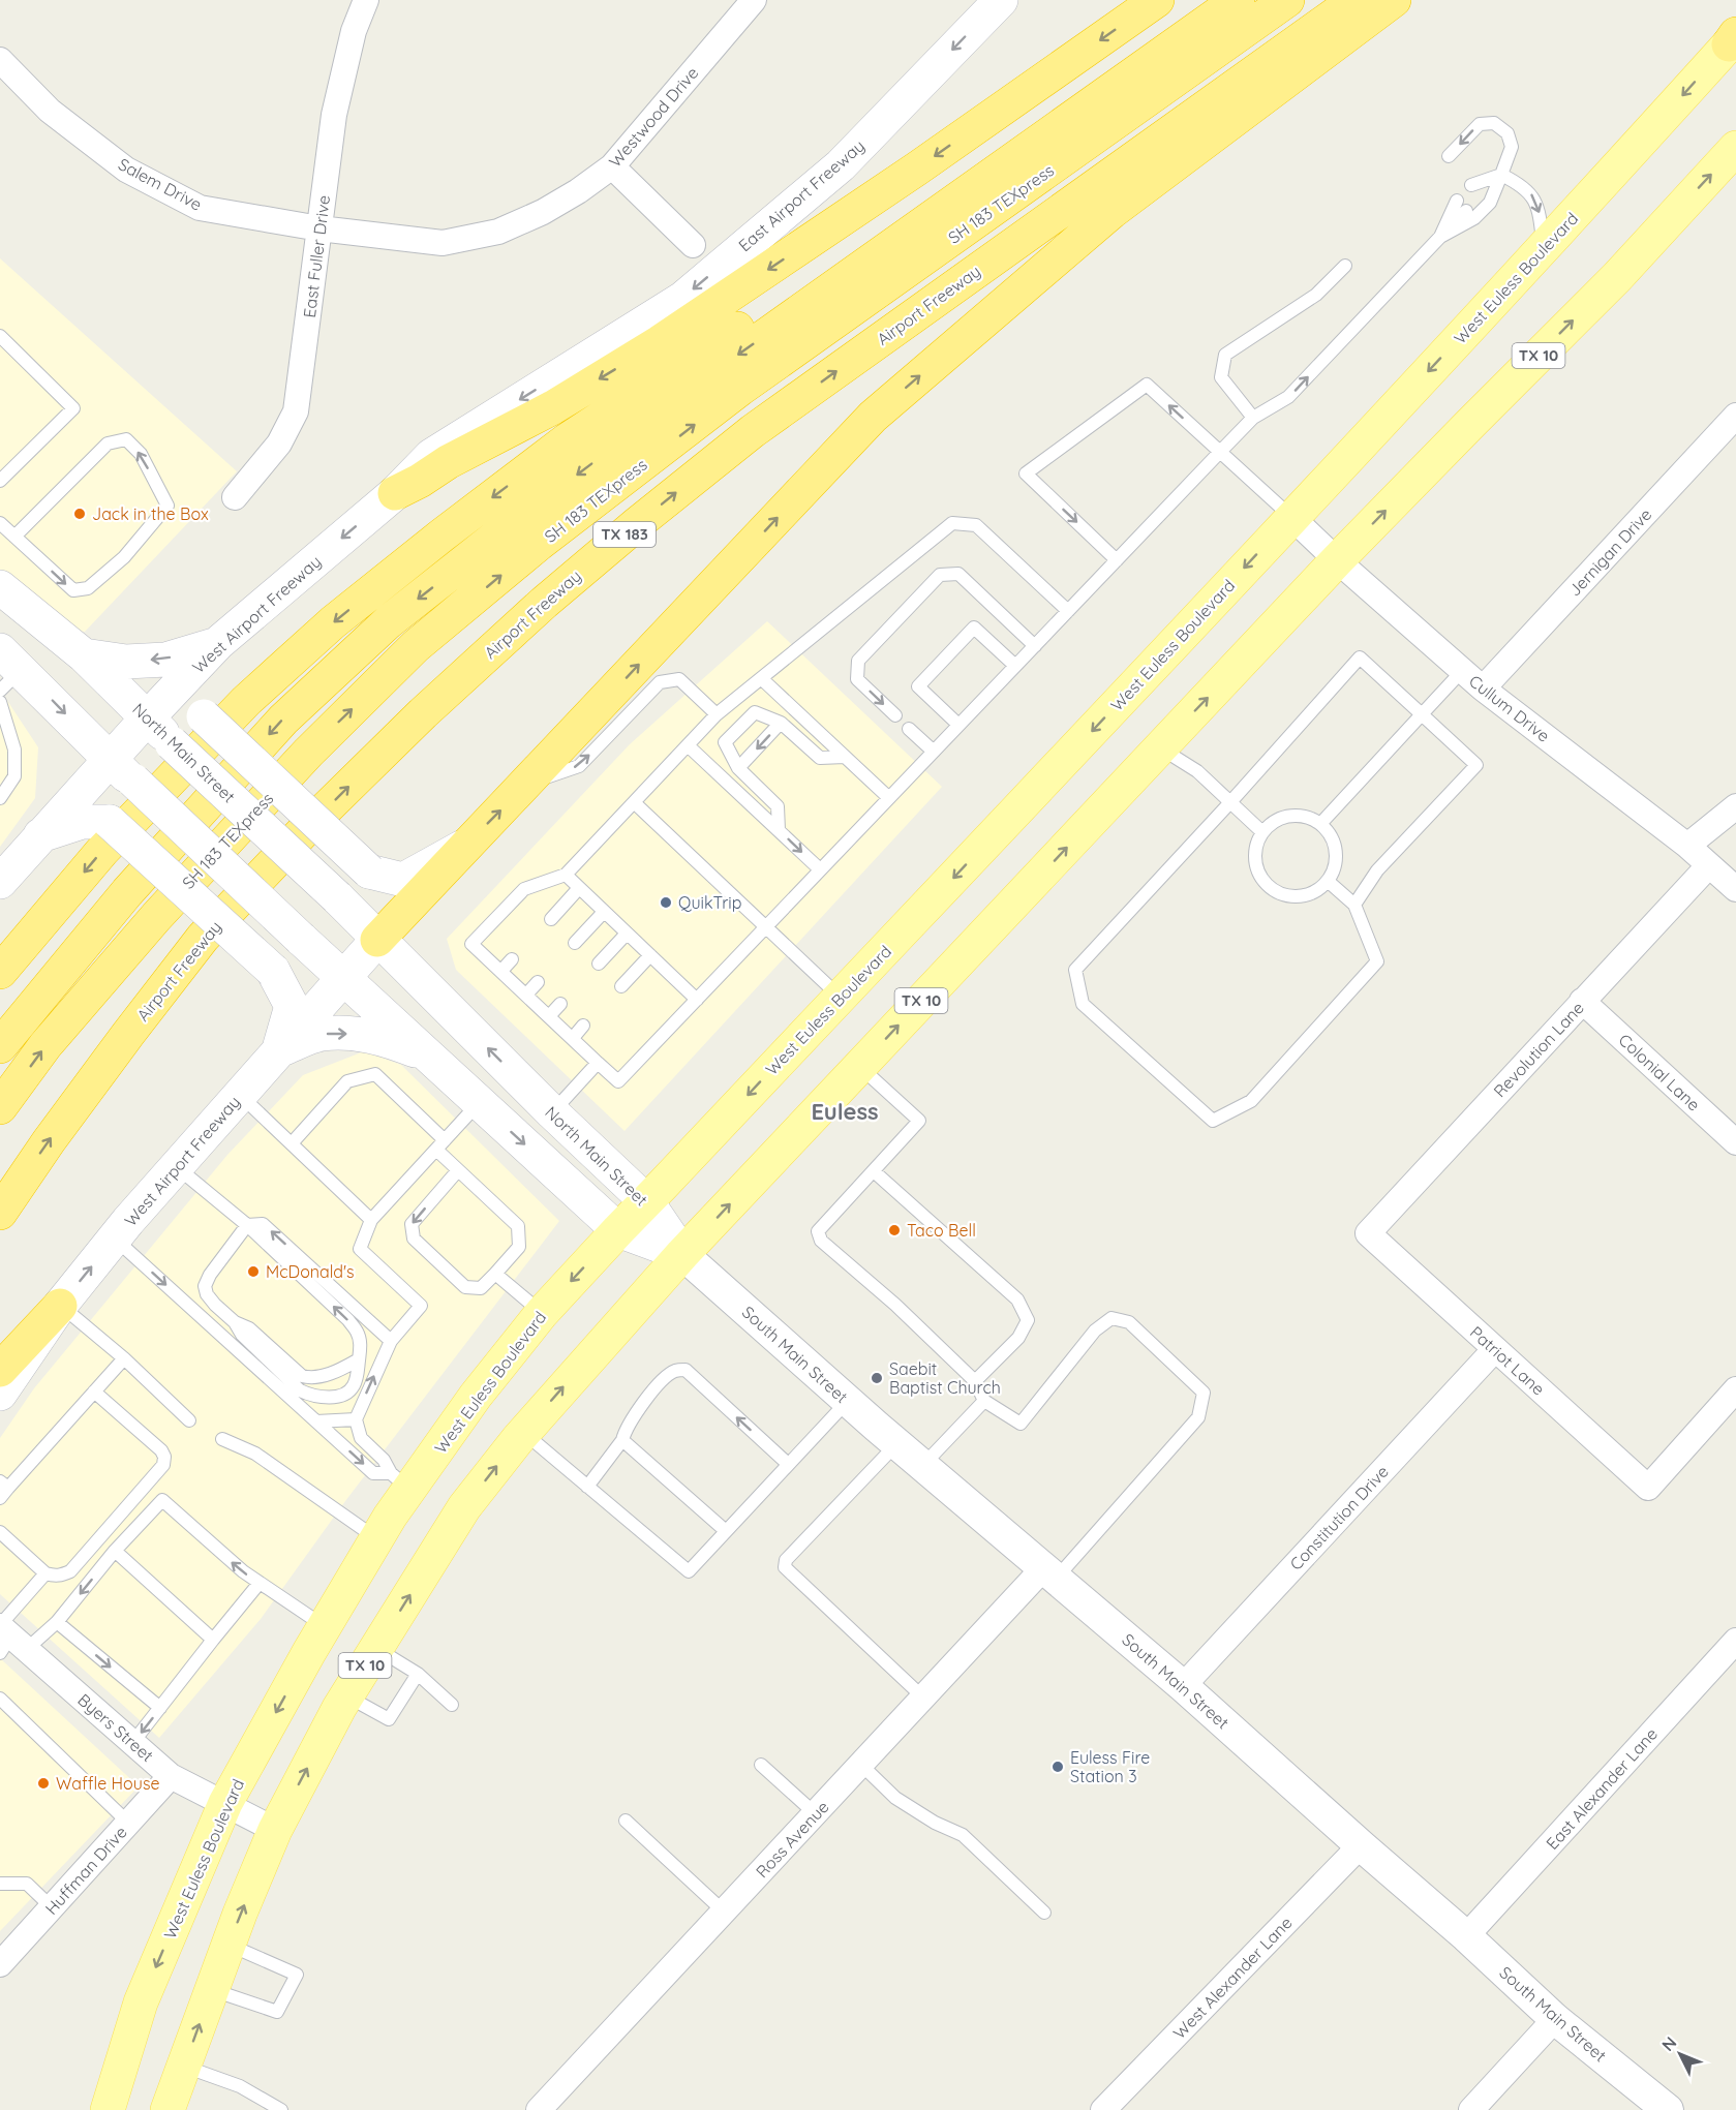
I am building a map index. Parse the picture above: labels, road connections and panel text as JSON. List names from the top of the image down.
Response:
{
  "streets": {
    "highway": ["SH 183 TEXpress", "Airport Freeway", "TX 183"],
    "main road": [
      "East Airport Freeway",
      "West Euless Boulevard",
      "TX 10",
      "West Airport Freeway",
      "North Main Street"
    ],
    "street": [
      "Westwood Drive",
      "Salem Drive",
      "East Fuller Drive",
      "Jernigan Drive",
      "Cullum Drive",
      "Revolution Lane",
      "Colonial Lane",
      "South Main Street",
      "Patriot Lane",
      "Constitution Drive",
      "Byers Street",
      "East Alexander Lane",
      "Ross Avenue",
      "Huffman Drive",
      "West Alexander Lane"
    ]
  },
  "crossings": [
    ["Westwood Drive", "Salem Drive"],
    ["Westwood Drive", "East Fuller Drive"],
    ["Salem Drive", "East Fuller Drive"],
    ["East Airport Freeway", "West Airport Freeway"],
    ["West Euless Boulevard", "Cullum Drive"],
    ["West Euless Boulevard", "North Main Street"],
    ["West Euless Boulevard", "Byers Street"],
    ["TX 10", "Cullum Drive"],
    ["TX 10", "North Main Street"],
    ["TX 10", "South Main Street"],
    ["TX 10", "Byers Street"],
    ["Jernigan Drive", "Cullum Drive"],
    ["West Airport Freeway", "North Main Street"],
    ["Cullum Drive", "Revolution Lane"],
    ["North Main Street", "South Main Street"],
    ["Revolution Lane", "Colonial Lane"],
    ["Revolution Lane", "Patriot Lane"],
    ["South Main Street", "Constitution Drive"],
    ["South Main Street", "East Alexander Lane"],
    ["South Main Street", "Ross Avenue"],
    ["South Main Street", "West Alexander Lane"],
    ["Patriot Lane", "Constitution Drive"],
    ["Byers Street", "Huffman Drive"]
  ],
  "one_way": ["East Airport Freeway"],
  "districts": ["Euless"],
  "places": [
    "Jack in the Box",
    "QuikTrip",
    "Taco Bell",
    "McDonald's",
    "Saebit Baptist Church",
    "Euless Fire Station 3",
    "Waffle House"
  ],
  "north": "top left"
}
